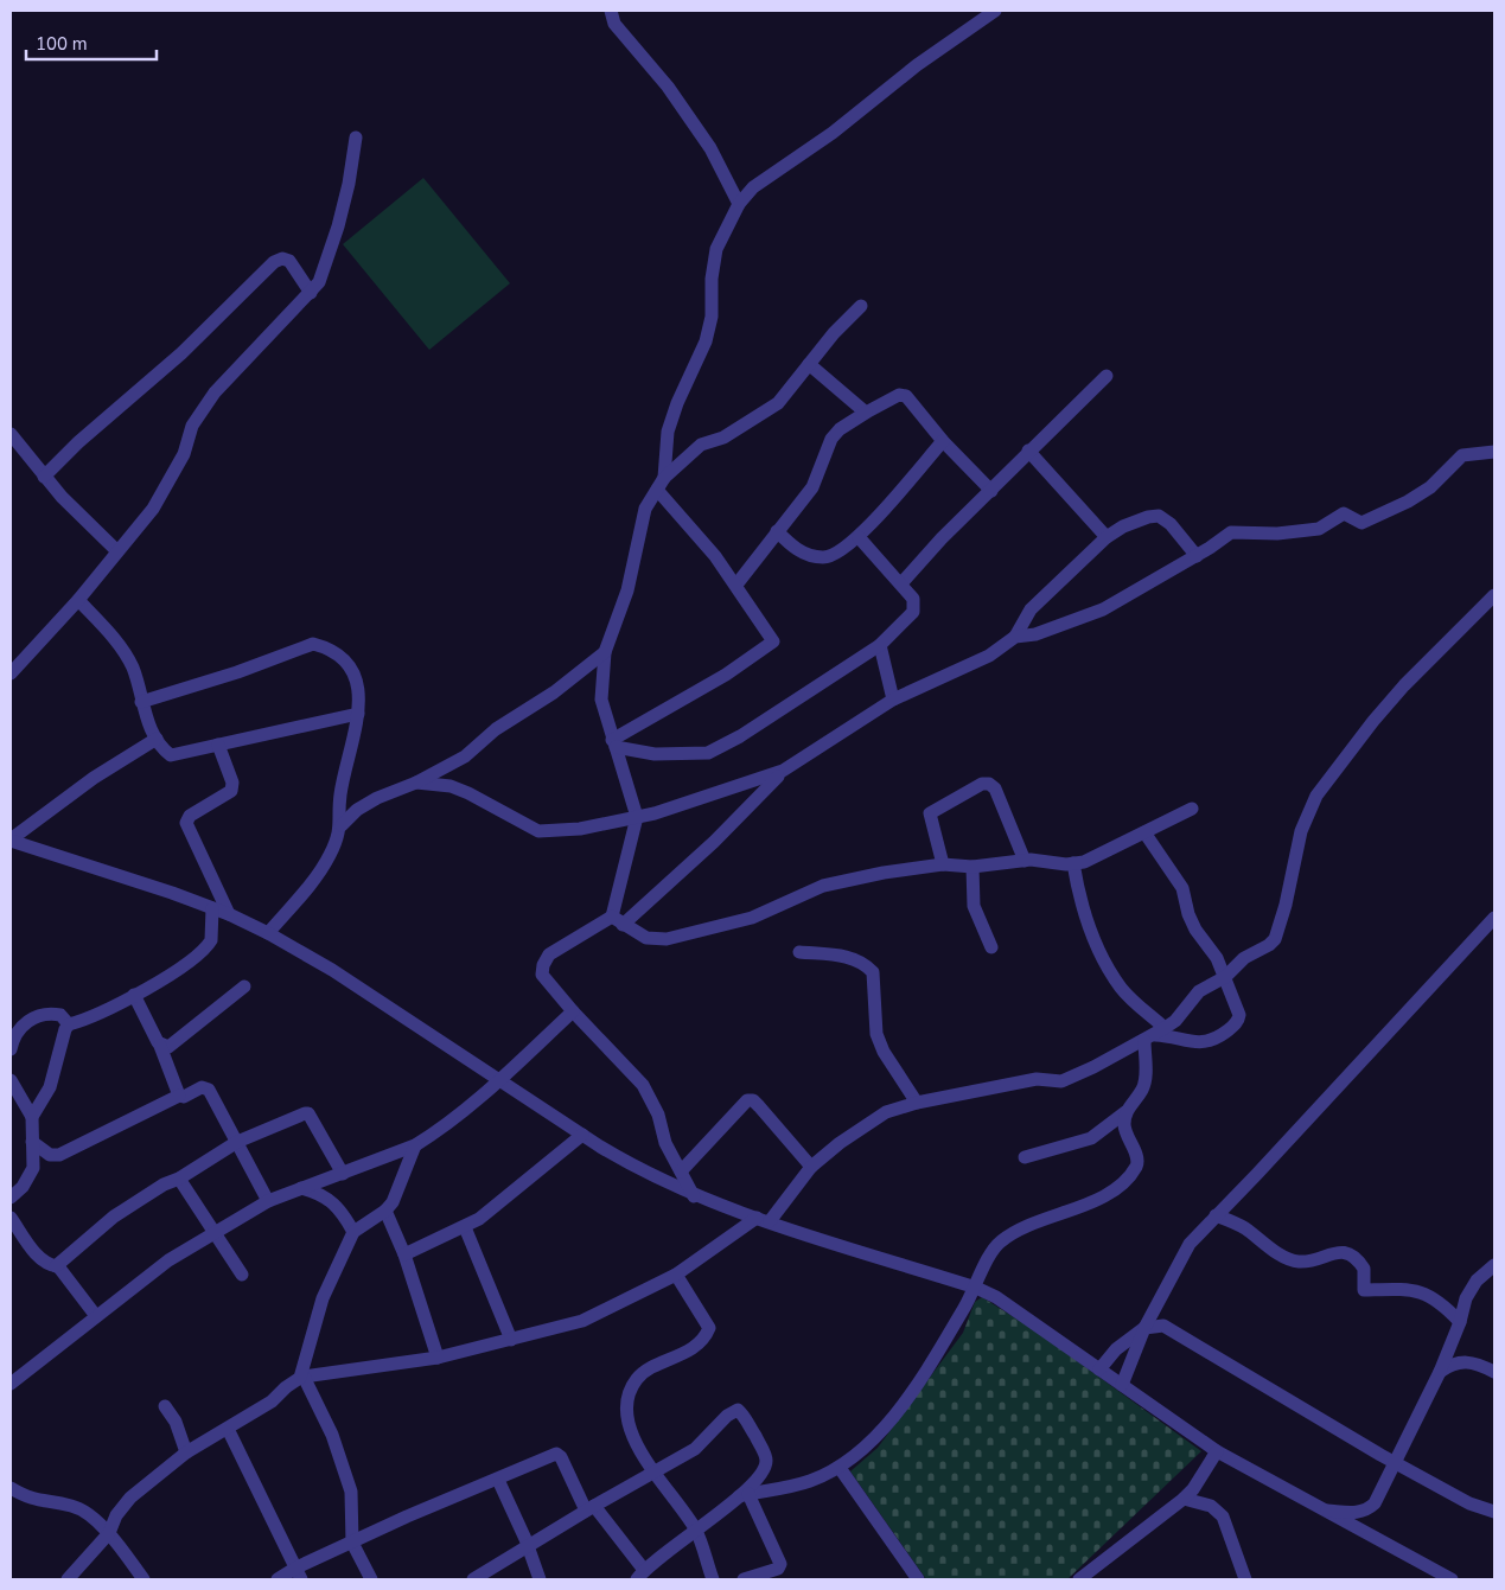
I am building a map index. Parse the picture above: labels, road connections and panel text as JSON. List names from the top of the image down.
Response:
{
  "scale_bar": "100 m"
}
